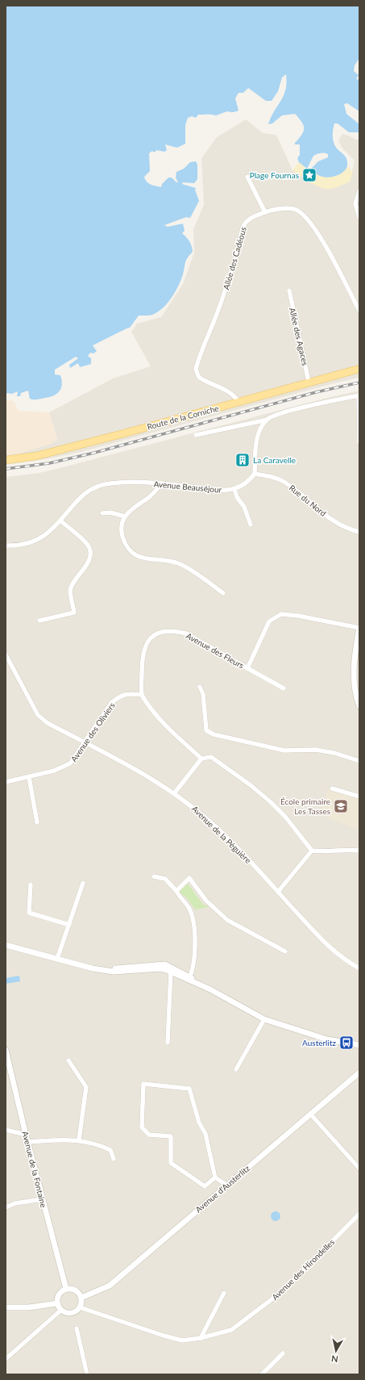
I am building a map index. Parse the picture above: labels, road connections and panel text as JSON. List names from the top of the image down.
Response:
{
  "streets": {
    "main road": ["Route de la Corniche"],
    "street": [
      "Allée des Cadéous",
      "Allée des Agaces",
      "Avenue Beauséjour",
      "Rue du Nord",
      "Avenue des Fleurs",
      "Avenue des Oliviers",
      "Avenue de la Péguière",
      "Avenue de la Fontaine",
      "Avenue d'Austerlitz",
      "Avenue des Hirondelles"
    ]
  },
  "crossings": [
    ["Allée des Cadéous", "Route de la Corniche"],
    ["Allée des Agaces", "Route de la Corniche"],
    ["Avenue des Fleurs", "Avenue des Oliviers"],
    ["Avenue des Oliviers", "Avenue de la Péguière"],
    ["Avenue de la Fontaine", "Avenue d'Austerlitz"],
    ["Avenue de la Fontaine", "Avenue des Hirondelles"],
    ["Avenue d'Austerlitz", "Avenue des Hirondelles"]
  ],
  "places": {
    "place": ["Plage Fournas"],
    "building": ["La Caravelle"],
    "school or university": ["École primaire Les Tasses"],
    "bus stop": ["Austerlitz"]
  },
  "north": "bottom"
}
